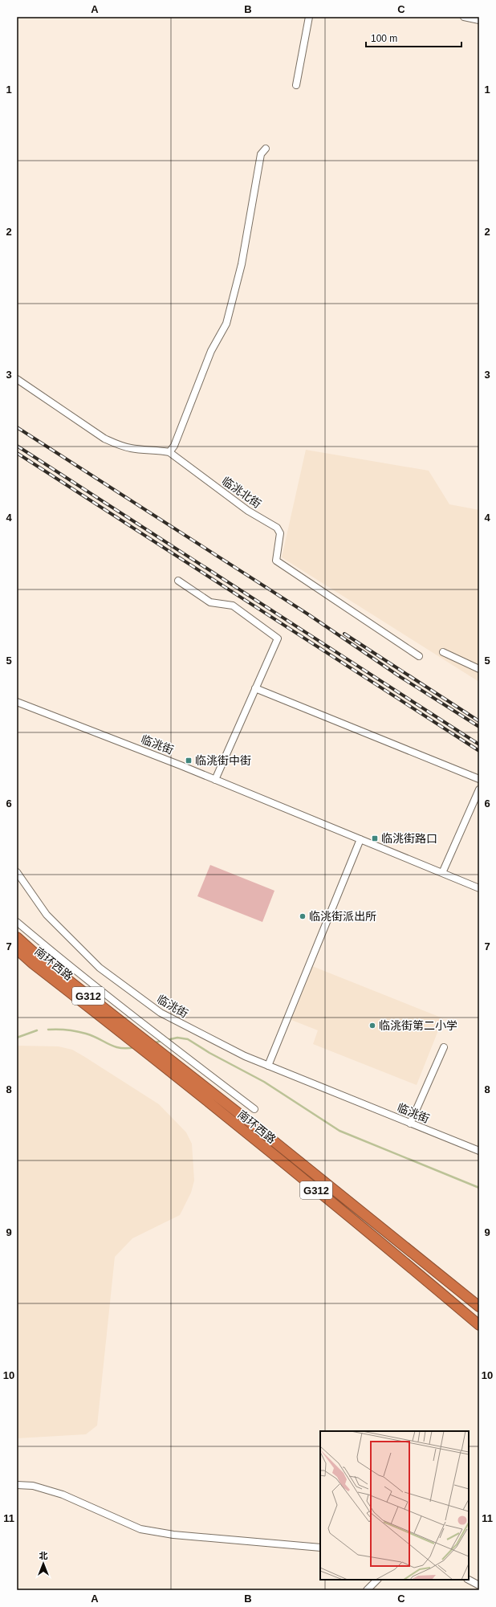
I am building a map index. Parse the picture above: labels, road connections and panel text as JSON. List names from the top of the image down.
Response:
{
  "streets": {
    "highway": ["南环西路", "G312"],
    "street": ["临洮北街", "临洮街"]
  },
  "places": {
    "transit": ["临洮街中街", "临洮街路口"],
    "other": ["临洮街派出所", "临洮街第二小学"]
  },
  "scale_bar": "100 m",
  "north": "top",
  "grid": {
    "columns": ["A", "B", "C"],
    "rows": [
      "1",
      "2",
      "3",
      "4",
      "5",
      "6",
      "7",
      "8",
      "9",
      "10",
      "11"
    ]
  }
}
